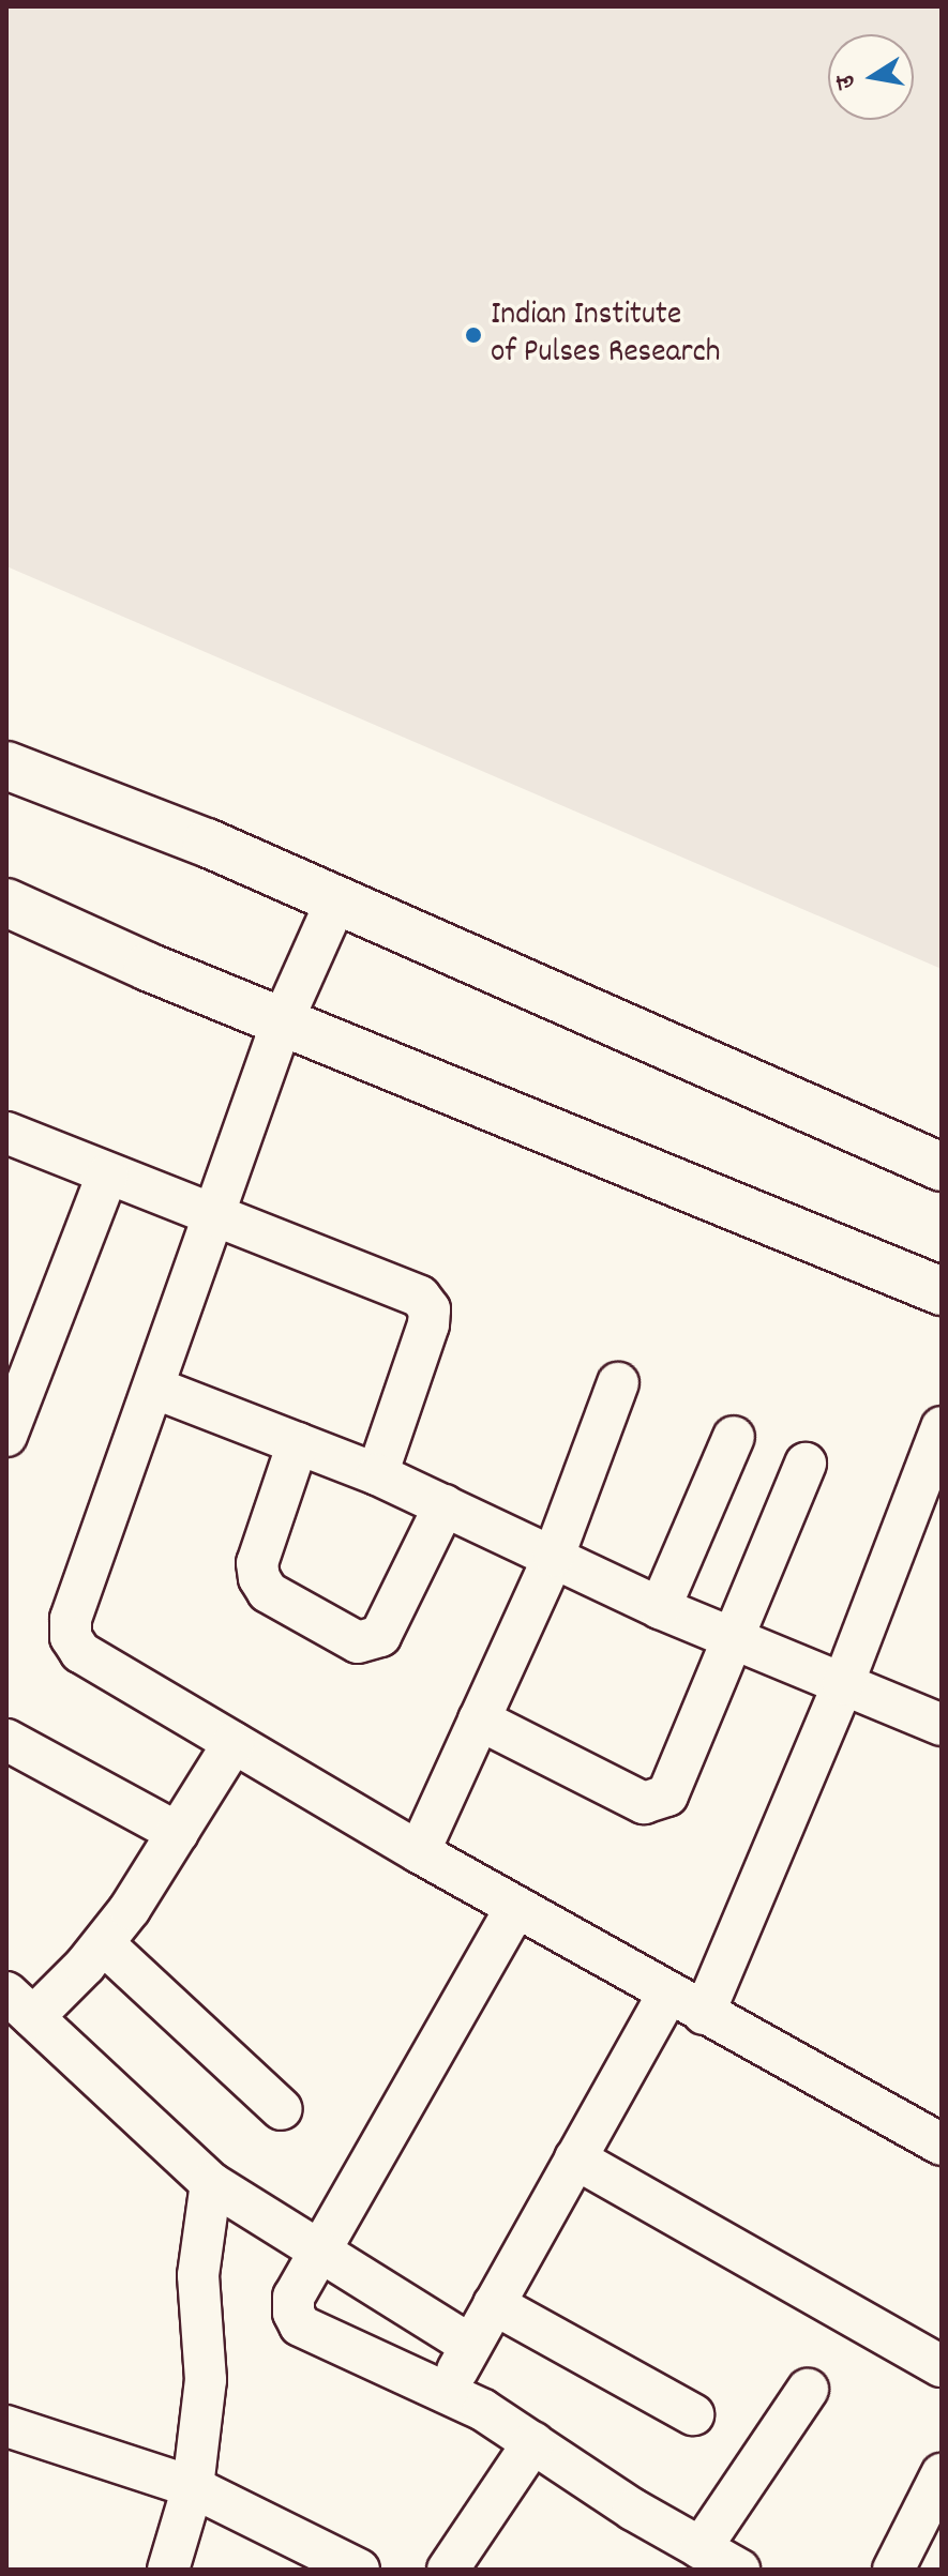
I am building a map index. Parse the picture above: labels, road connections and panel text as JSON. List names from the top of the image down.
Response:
{
  "places": ["Indian Institute of Pulses Research"],
  "north": "left"
}
